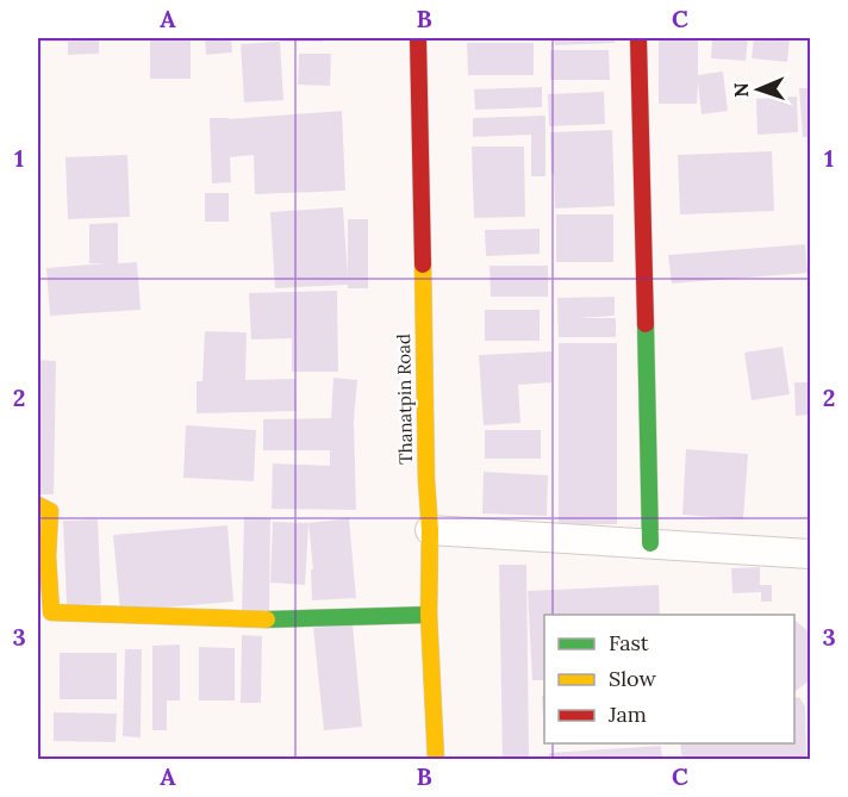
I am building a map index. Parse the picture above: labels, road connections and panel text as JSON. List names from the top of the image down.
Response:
{
  "streets": {
    "street": ["Thanatpin Road"]
  },
  "legend": ["Fast", "Slow", "Jam"],
  "north": "left",
  "grid": {
    "columns": ["A", "B", "C"],
    "rows": ["1", "2", "3"]
  }
}
